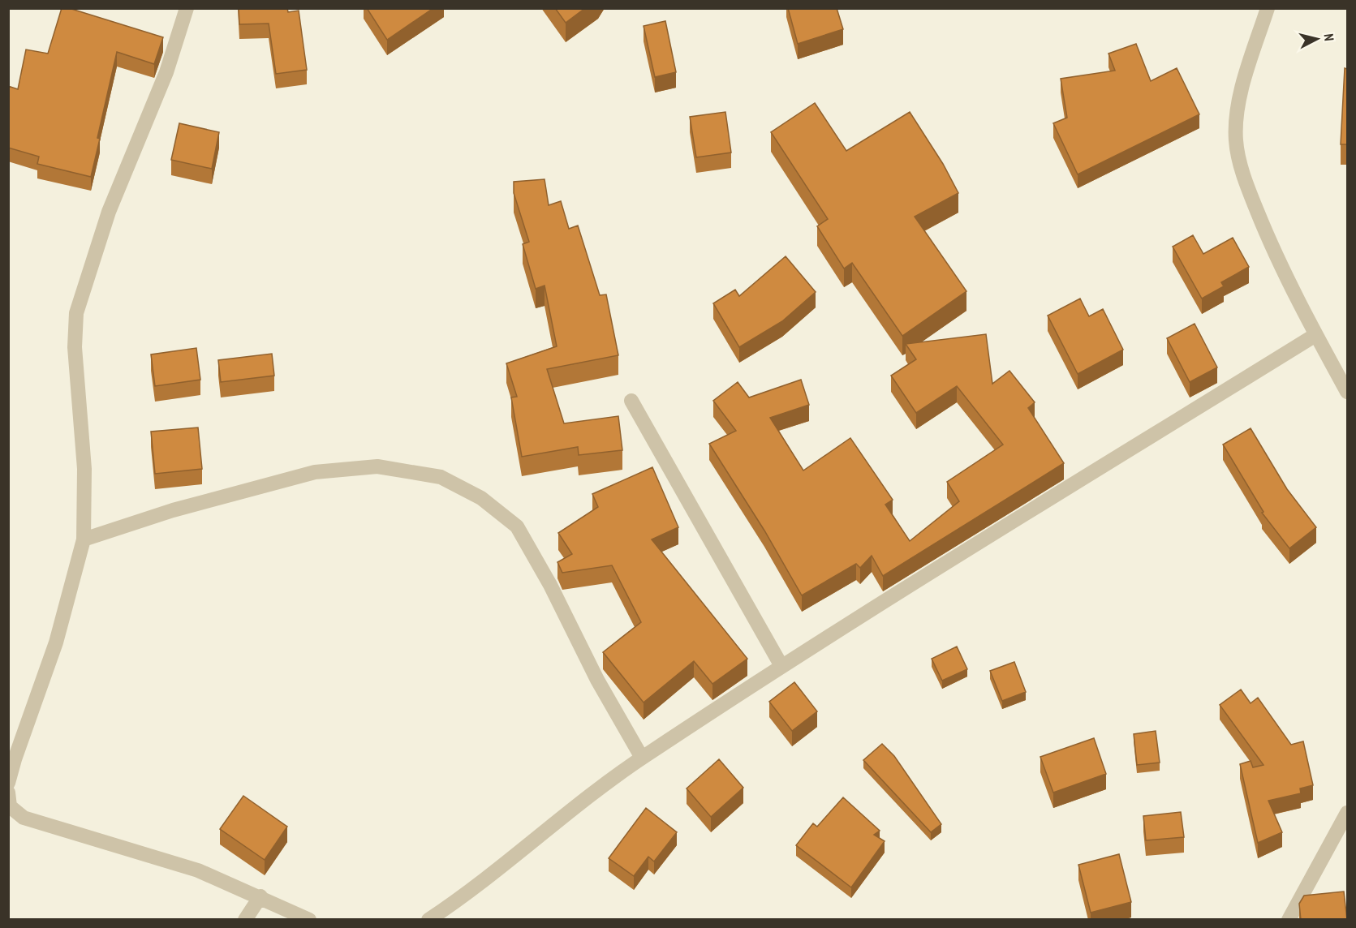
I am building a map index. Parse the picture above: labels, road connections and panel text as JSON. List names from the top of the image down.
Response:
{
  "north": "right"
}
